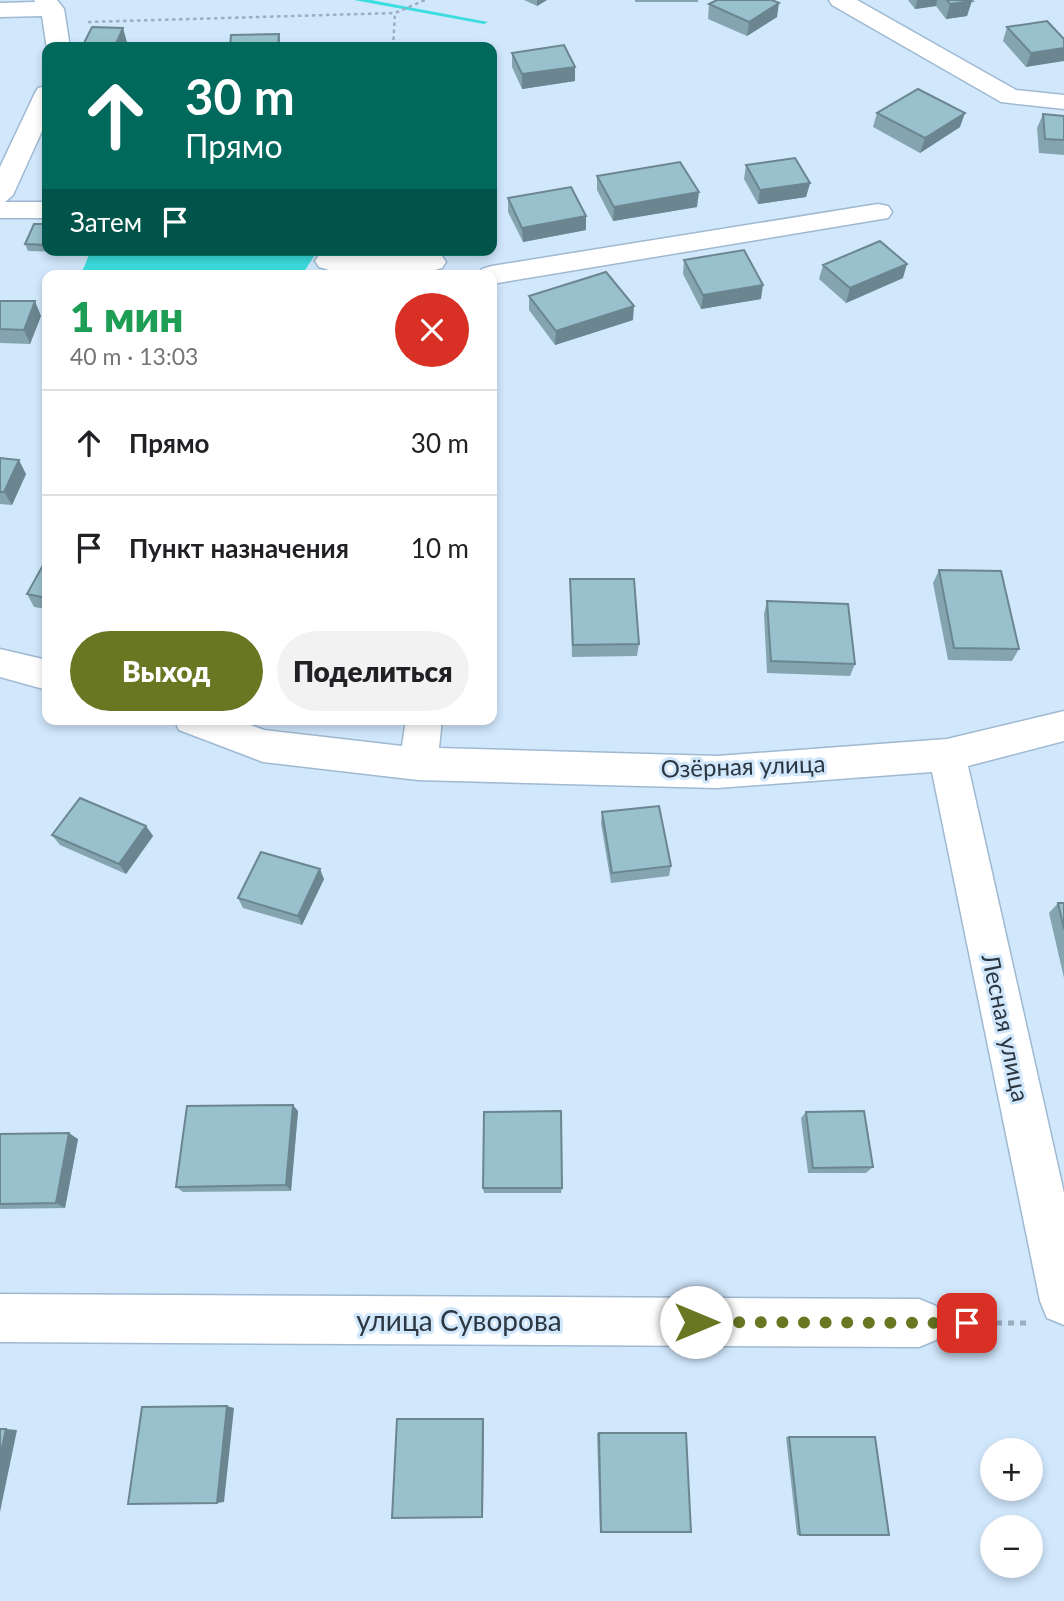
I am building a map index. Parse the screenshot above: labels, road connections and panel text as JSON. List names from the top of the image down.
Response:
{
  "streets": {
    "street": ["Озёрная улица", "Лесная улица", "улица Суворова"]
  },
  "crossings": [
    ["Озёрная улица", "Лесная улица"]
  ],
  "page": {
    "turn": ["30 m", "Прямо"],
    "then": "Затем",
    "heading": ["1 мин", "40 m · 13:03"],
    "list": [
      {
        "name": "Прямо",
        "value": "30 m"
      },
      {
        "name": "Пункт назначения",
        "value": "10 m"
      }
    ],
    "buttons": ["Выход", "Поделиться"],
    "map_buttons": ["+", "−"]
  }
}
